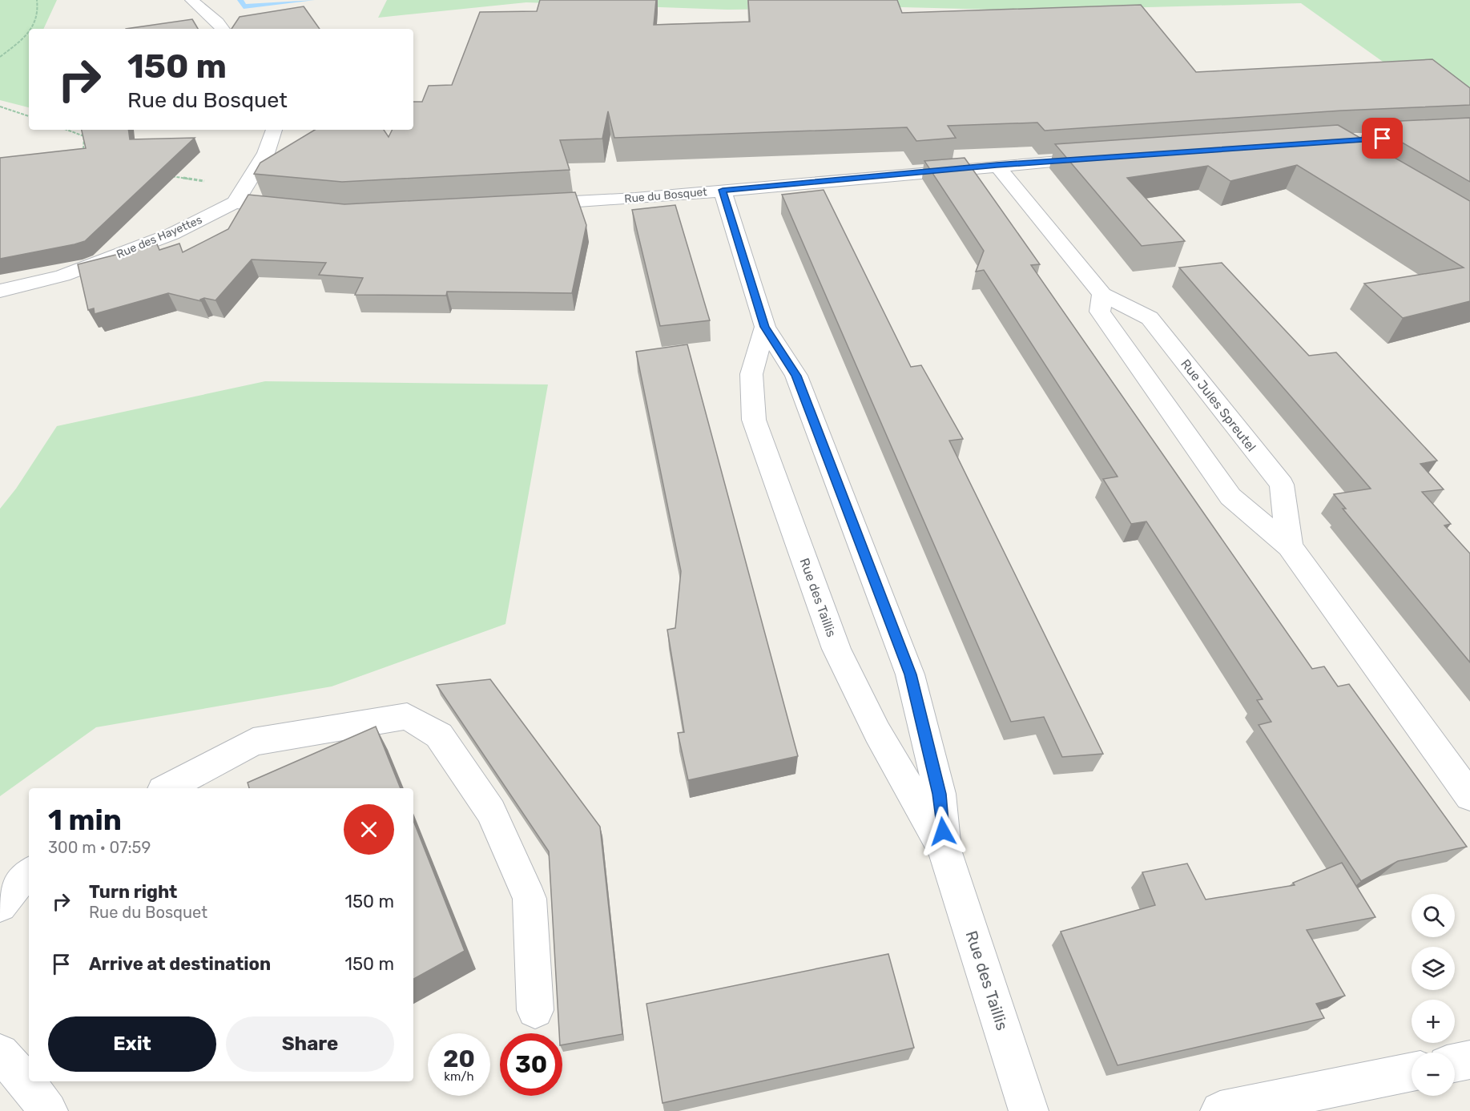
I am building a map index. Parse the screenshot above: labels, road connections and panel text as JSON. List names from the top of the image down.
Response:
{
  "streets": {
    "street": [
      "Rue du Bosquet",
      "Rue des Hayettes",
      "Rue Jules Spreutel",
      "Rue des Taillis"
    ]
  },
  "crossings": [
    ["Rue du Bosquet", "Rue Jules Spreutel"],
    ["Rue du Bosquet", "Rue des Taillis"]
  ],
  "page": {
    "turn": ["150 m", "Rue du Bosquet"],
    "heading": ["1 min", "300 m · 07:59"],
    "list": [
      {
        "name": "Turn right",
        "note": "Rue du Bosquet",
        "value": "150 m"
      },
      {
        "name": "Arrive at destination",
        "value": "150 m"
      }
    ],
    "map_buttons": ["+", "−"],
    "buttons": ["Exit", "Share"],
    "speed": "20 km/h",
    "limit": "30"
  }
}
